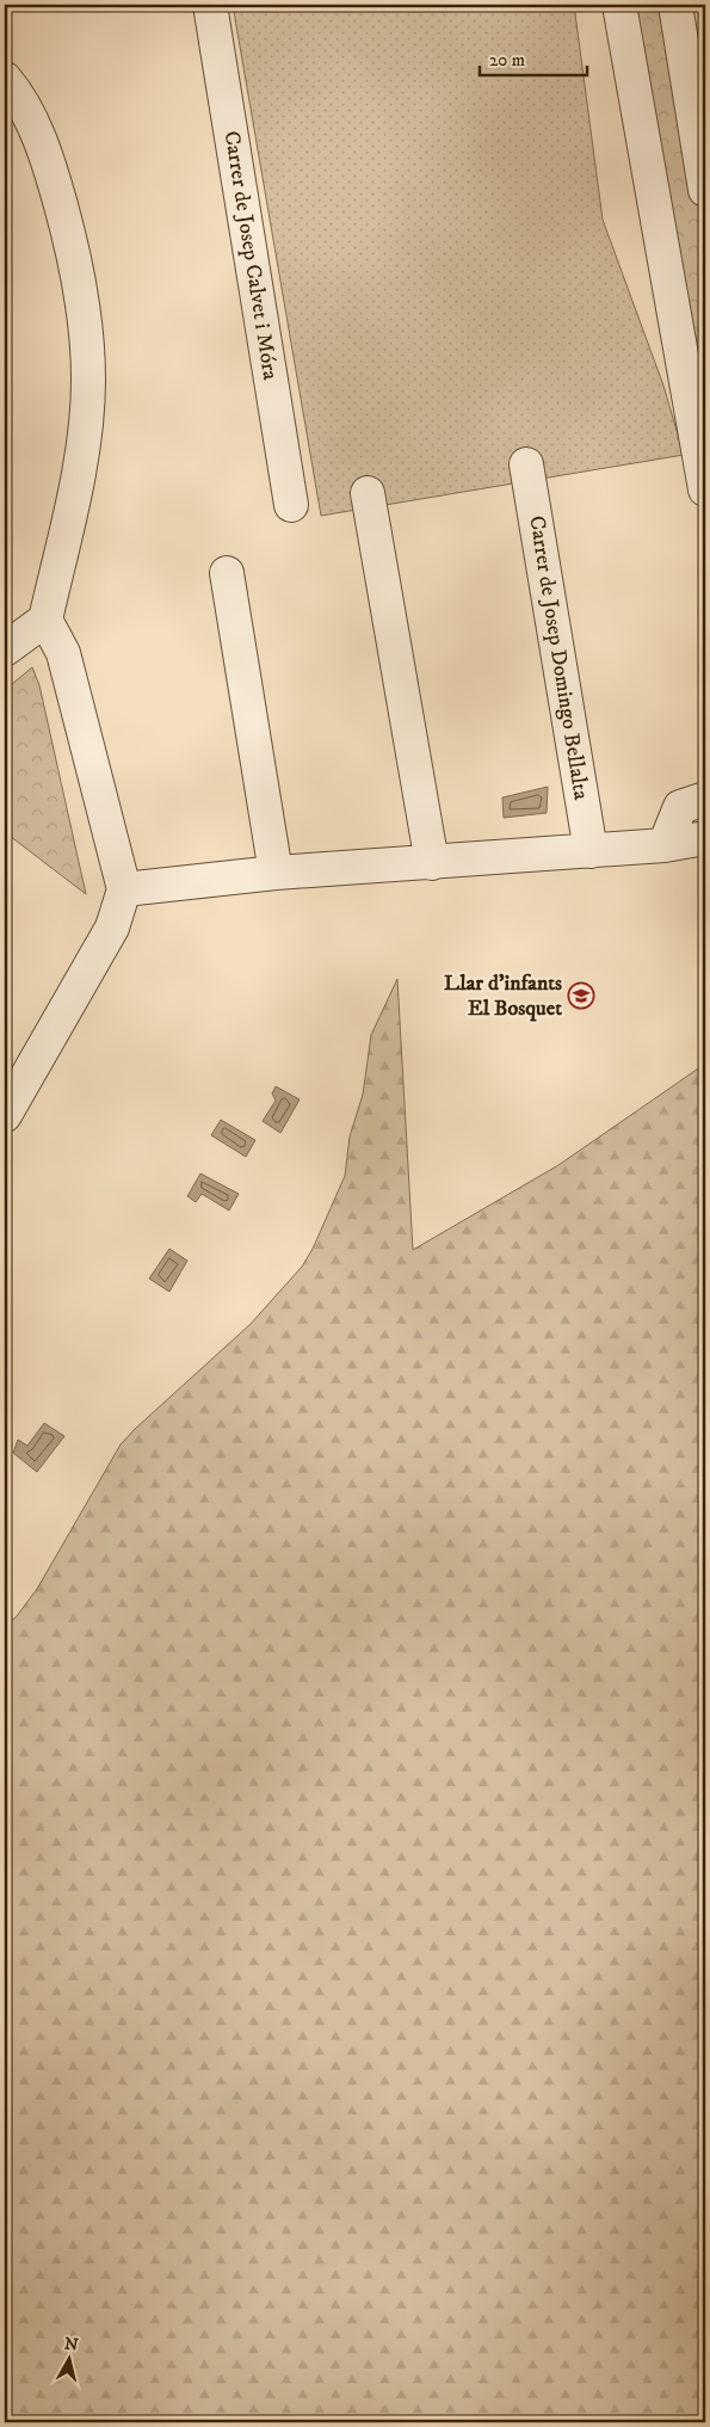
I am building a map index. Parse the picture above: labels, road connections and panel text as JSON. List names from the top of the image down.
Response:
{
  "streets": {
    "street": ["Carrer de Josep Calvet i Móra", "Carrer de Josep Domingo Bellalta"]
  },
  "places": {
    "school or university": ["Llar d'infants El Bosquet"]
  },
  "scale_bar": "20 m",
  "north": "top"
}
